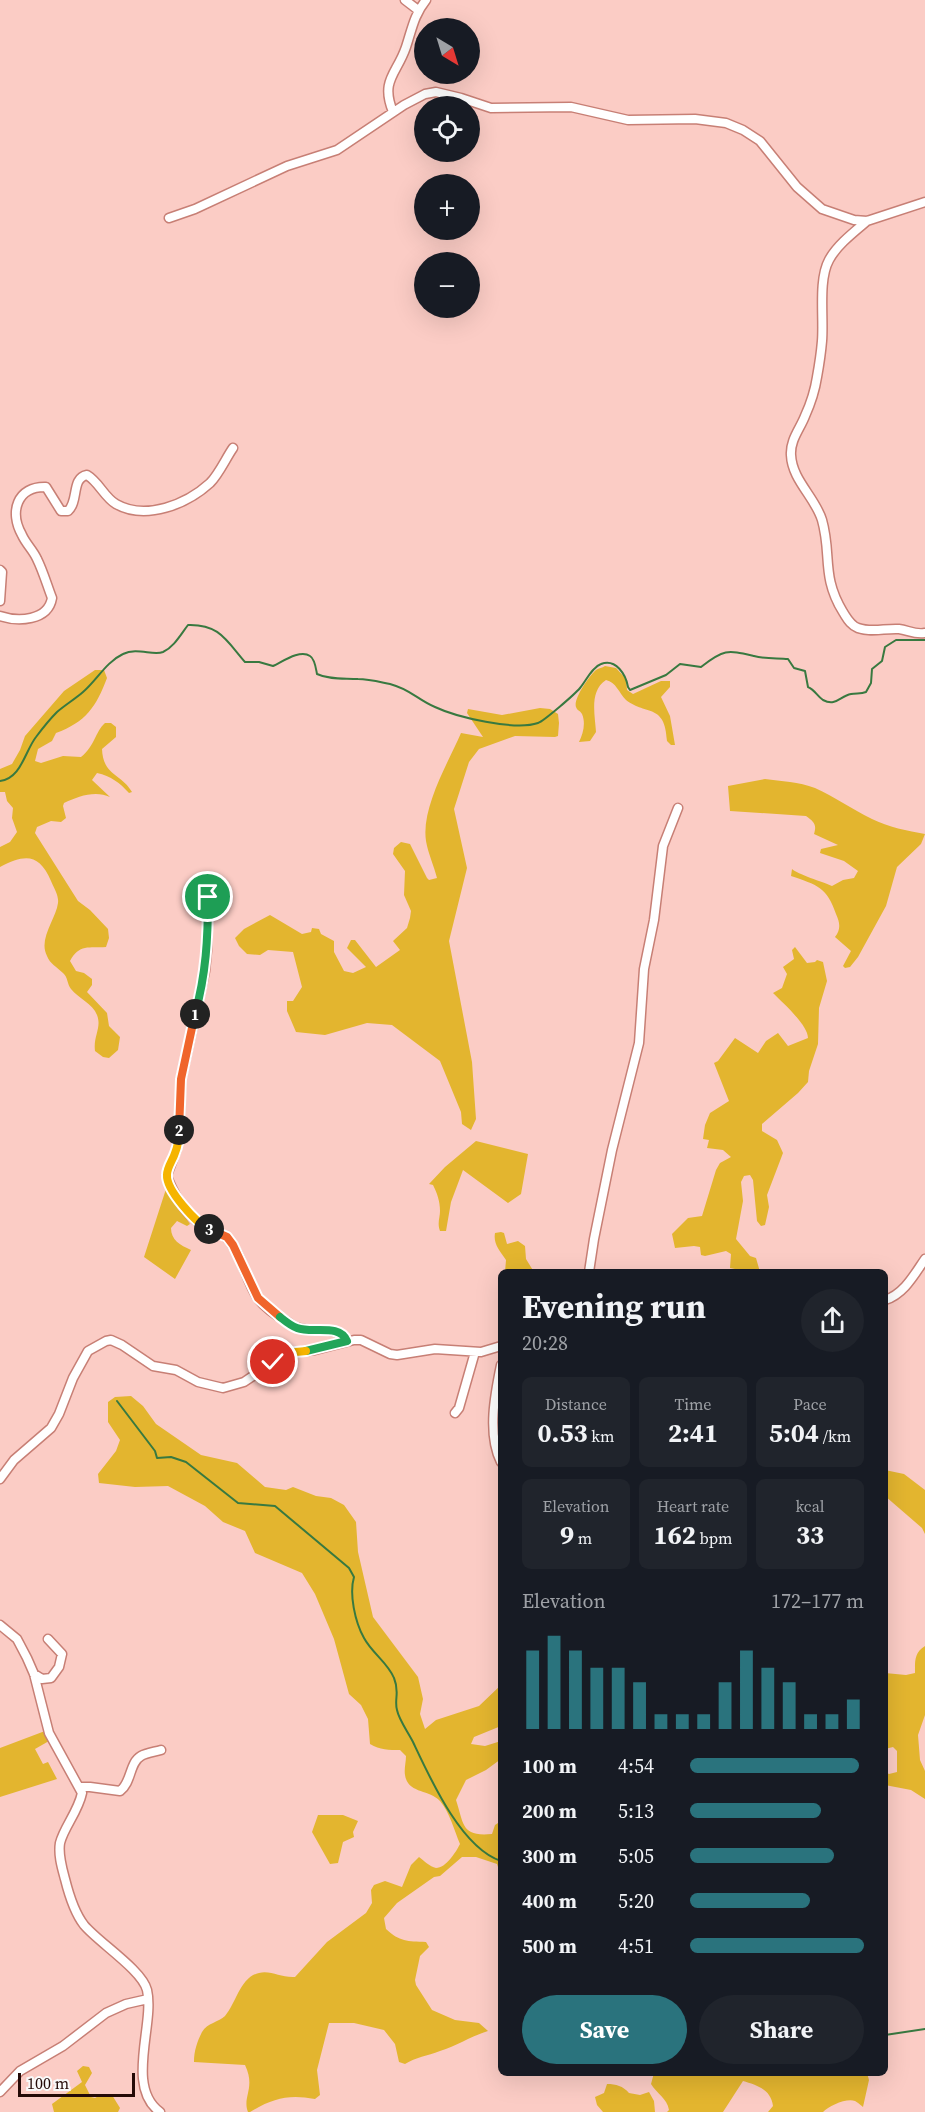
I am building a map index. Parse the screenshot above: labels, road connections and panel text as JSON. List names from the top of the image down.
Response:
{
  "scale_bar": "100 m",
  "north": "bottom right",
  "page": {
    "map_buttons": ["+", "−"],
    "pins": ["1", "2", "3"],
    "heading": ["Evening run", "20:28"],
    "stats": [
      ["Distance", "0.53 km"],
      ["Time", "2:41"],
      ["Pace", "5:04 /km"],
      ["Elevation", "9 m"],
      ["Heart rate", "162 bpm"],
      ["kcal", "33"]
    ],
    "chart": ["Elevation", "172–177 m"],
    "list": [
      {
        "name": "100 m",
        "note": "4:54"
      },
      {
        "name": "200 m",
        "note": "5:13"
      },
      {
        "name": "300 m",
        "note": "5:05"
      },
      {
        "name": "400 m",
        "note": "5:20"
      },
      {
        "name": "500 m",
        "note": "4:51"
      }
    ],
    "buttons": ["Save", "Share"],
    "scale": "100 m"
  }
}
